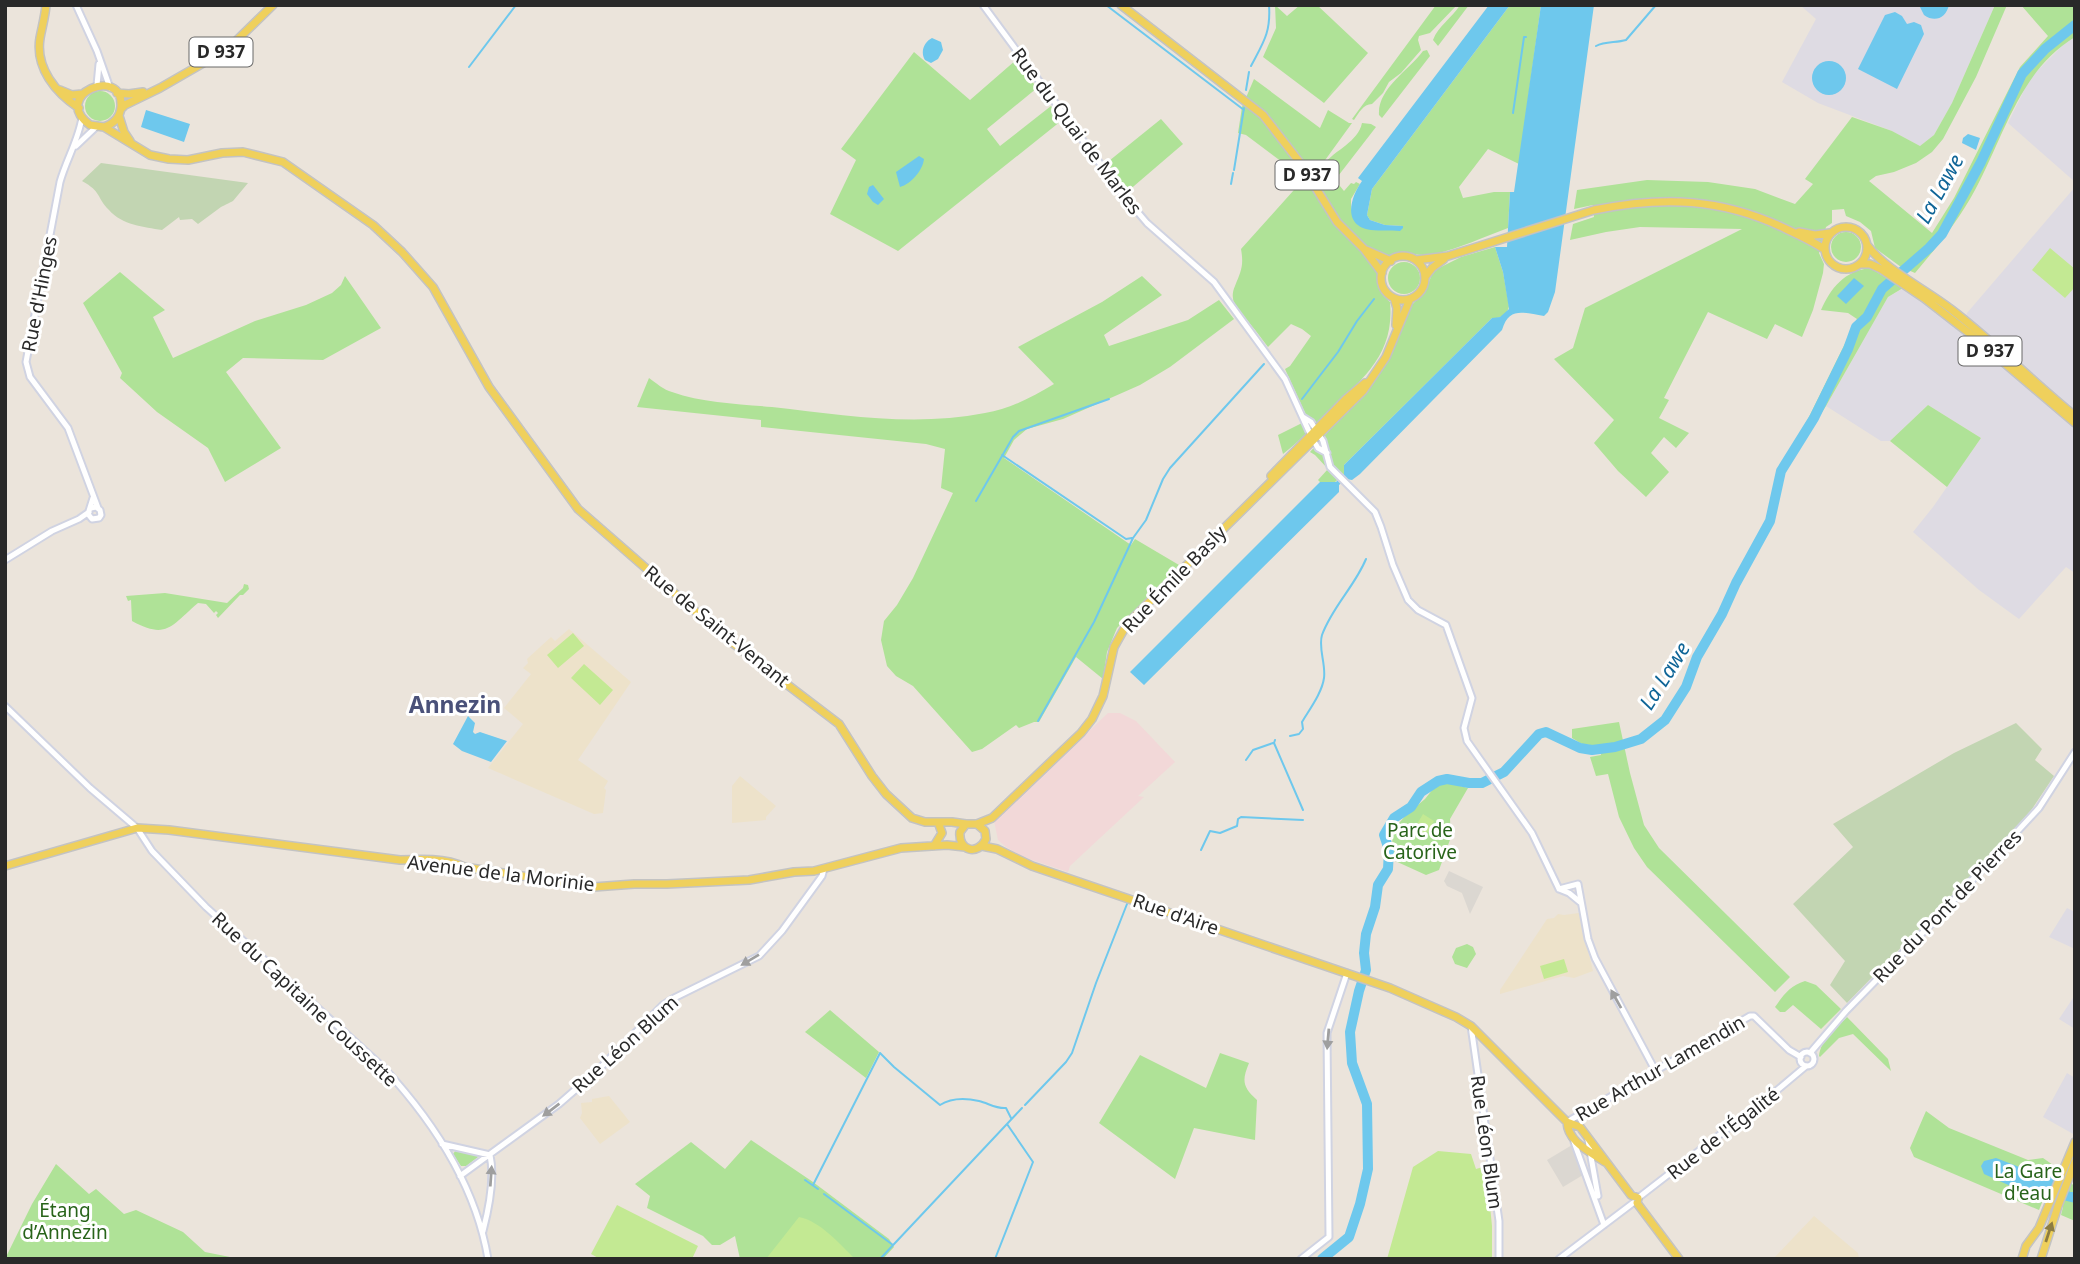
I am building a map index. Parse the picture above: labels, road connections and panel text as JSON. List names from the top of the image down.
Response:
{
  "streets": {
    "main road": [
      "D 937",
      "Rue Émile Basly",
      "Rue de Saint-Venant",
      "Avenue de la Morinie",
      "Rue d'Aire"
    ],
    "street": [
      "Rue du Quai de Marles",
      "Rue d'Hinges",
      "Rue du Pont de Pierres",
      "Rue du Capitaine Coussette",
      "Rue Léon Blum",
      "Rue Arthur Lamendin",
      "Rue de l'Égalité"
    ]
  },
  "crossings": [
    ["D 937", "Rue d'Hinges"],
    ["D 937", "Rue Émile Basly"],
    ["D 937", "Rue de Saint-Venant"],
    ["Rue du Quai de Marles", "Rue Émile Basly"],
    ["Rue d'Hinges", "Rue de Saint-Venant"],
    ["Rue Émile Basly", "Rue de Saint-Venant"],
    ["Rue Émile Basly", "Rue d'Aire"],
    ["Rue de Saint-Venant", "Rue d'Aire"],
    ["Avenue de la Morinie", "Rue du Capitaine Coussette"],
    ["Avenue de la Morinie", "Rue Léon Blum"],
    ["Rue du Pont de Pierres", "Rue Arthur Lamendin"],
    ["Rue du Pont de Pierres", "Rue de l'Égalité"],
    ["Rue d'Aire", "Rue Léon Blum"],
    ["Rue du Capitaine Coussette", "Rue Léon Blum"],
    ["Rue Arthur Lamendin", "Rue de l'Égalité"]
  ],
  "one_way": ["Rue Léon Blum"],
  "districts": ["Annezin"],
  "water": ["La Lawe"],
  "parks": ["Parc de Catorive", "La Gare d'eau", "Étang d’Annezin"]
}
